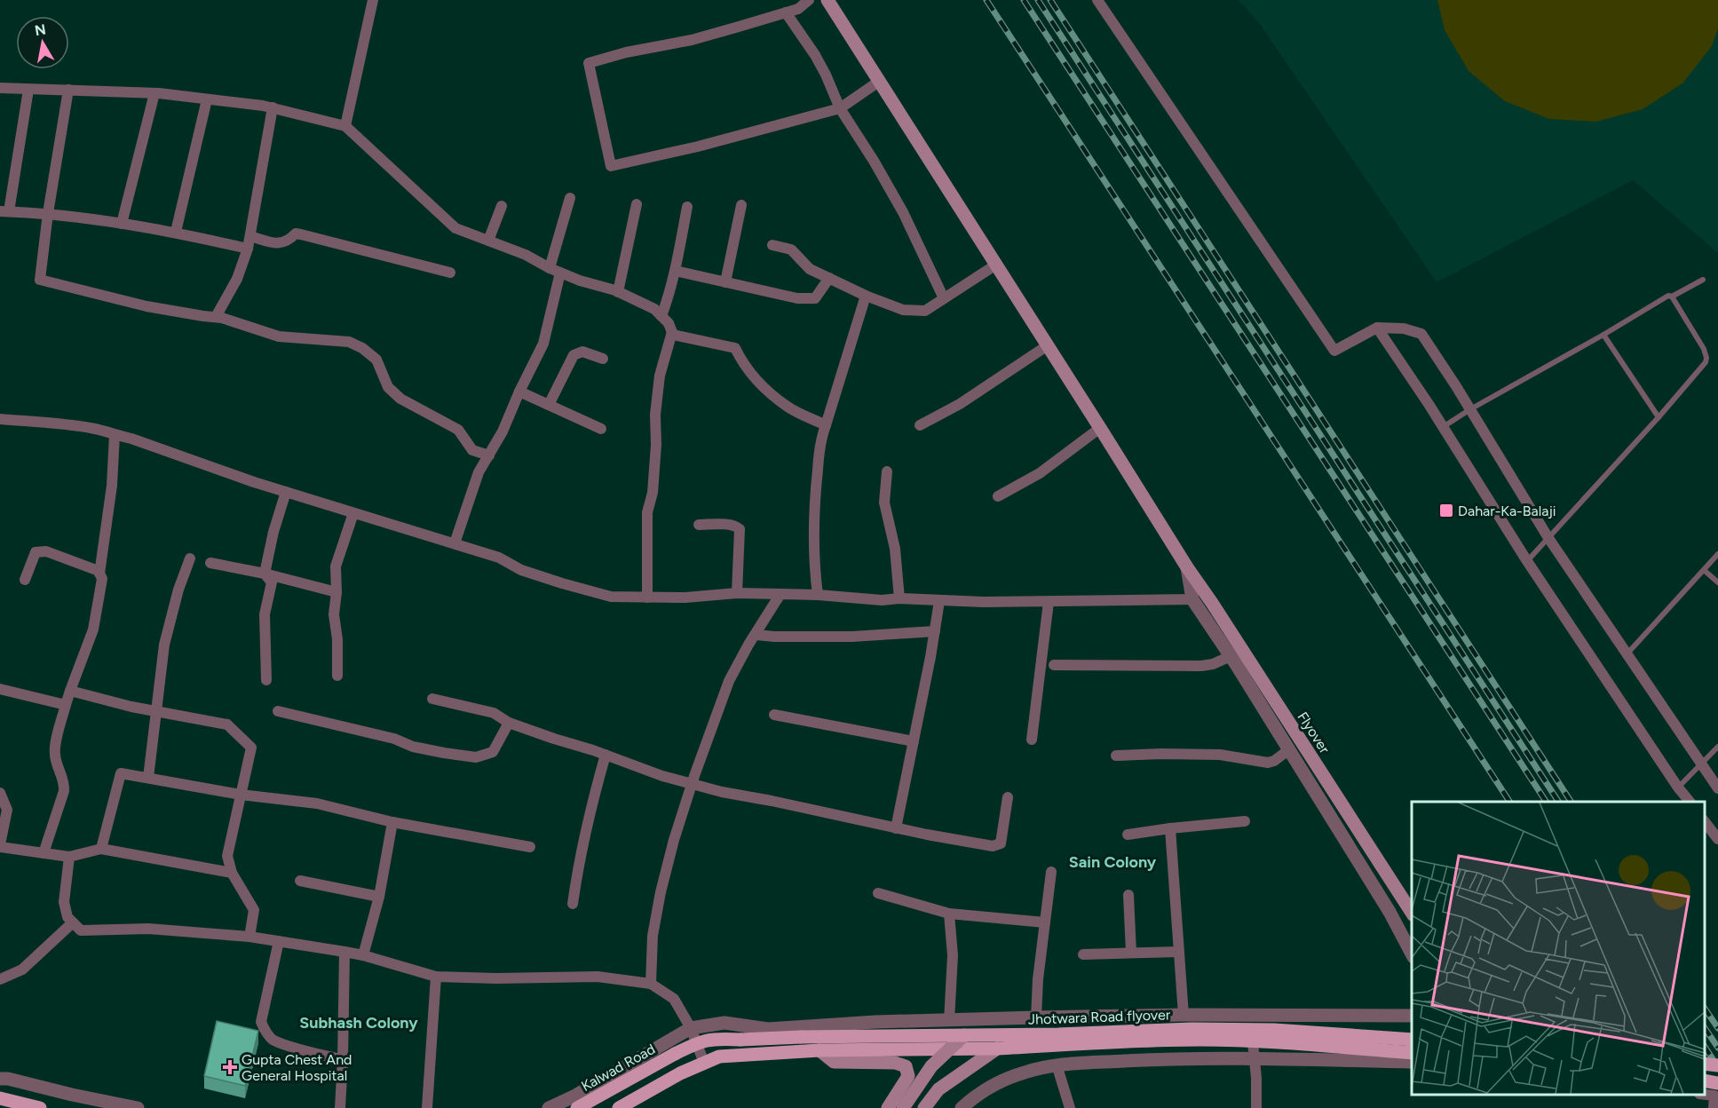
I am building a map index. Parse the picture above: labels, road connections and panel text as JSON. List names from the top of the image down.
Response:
{
  "streets": {
    "main road": ["Flyover", "Jhotwara Road flyover", "Kalwad Road"]
  },
  "crossings": [
    ["Jhotwara Road flyover", "Kalwad Road"]
  ],
  "districts": ["Sain Colony", "Subhash Colony"],
  "places": {
    "transit": ["Dahar-Ka-Balaji"],
    "health": ["Gupta Chest And General Hospital"]
  },
  "north": "top"
}
